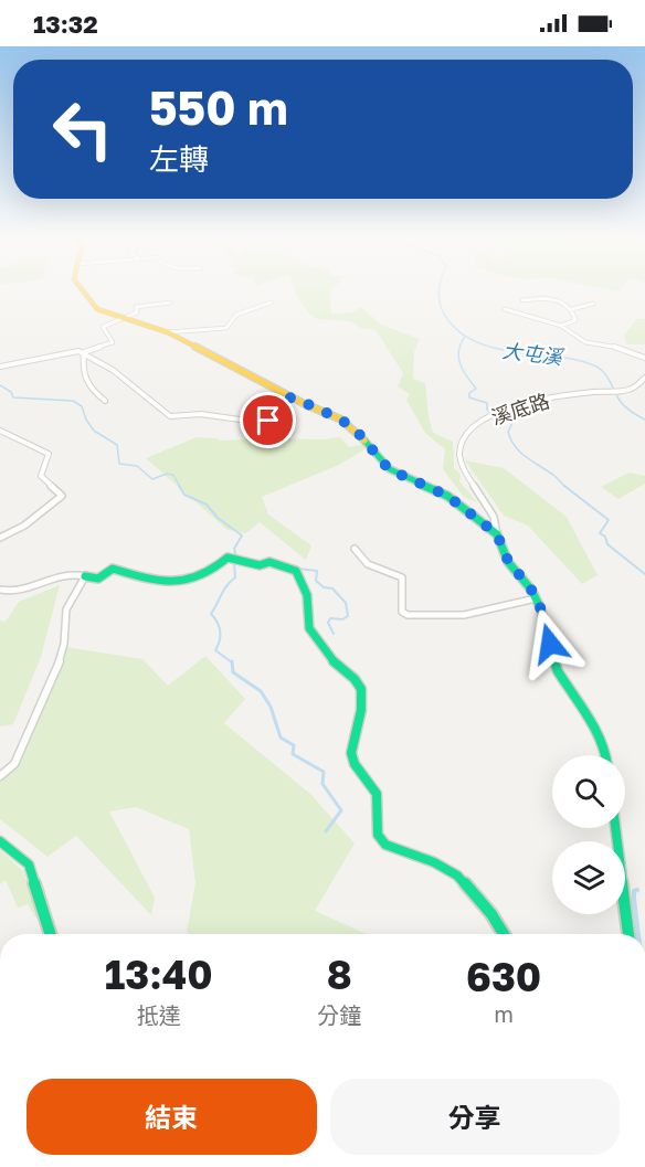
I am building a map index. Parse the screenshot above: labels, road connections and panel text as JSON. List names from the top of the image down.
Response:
{
  "streets": {
    "street": ["溪底路"]
  },
  "water": ["大屯溪"],
  "page": {
    "status": "13:32",
    "turn": ["550 m", "左轉"],
    "eta": [
      "13:40",
      "抵達",
      "8",
      "分鐘",
      "630",
      "m"
    ],
    "buttons": ["結束", "分享"]
  }
}
